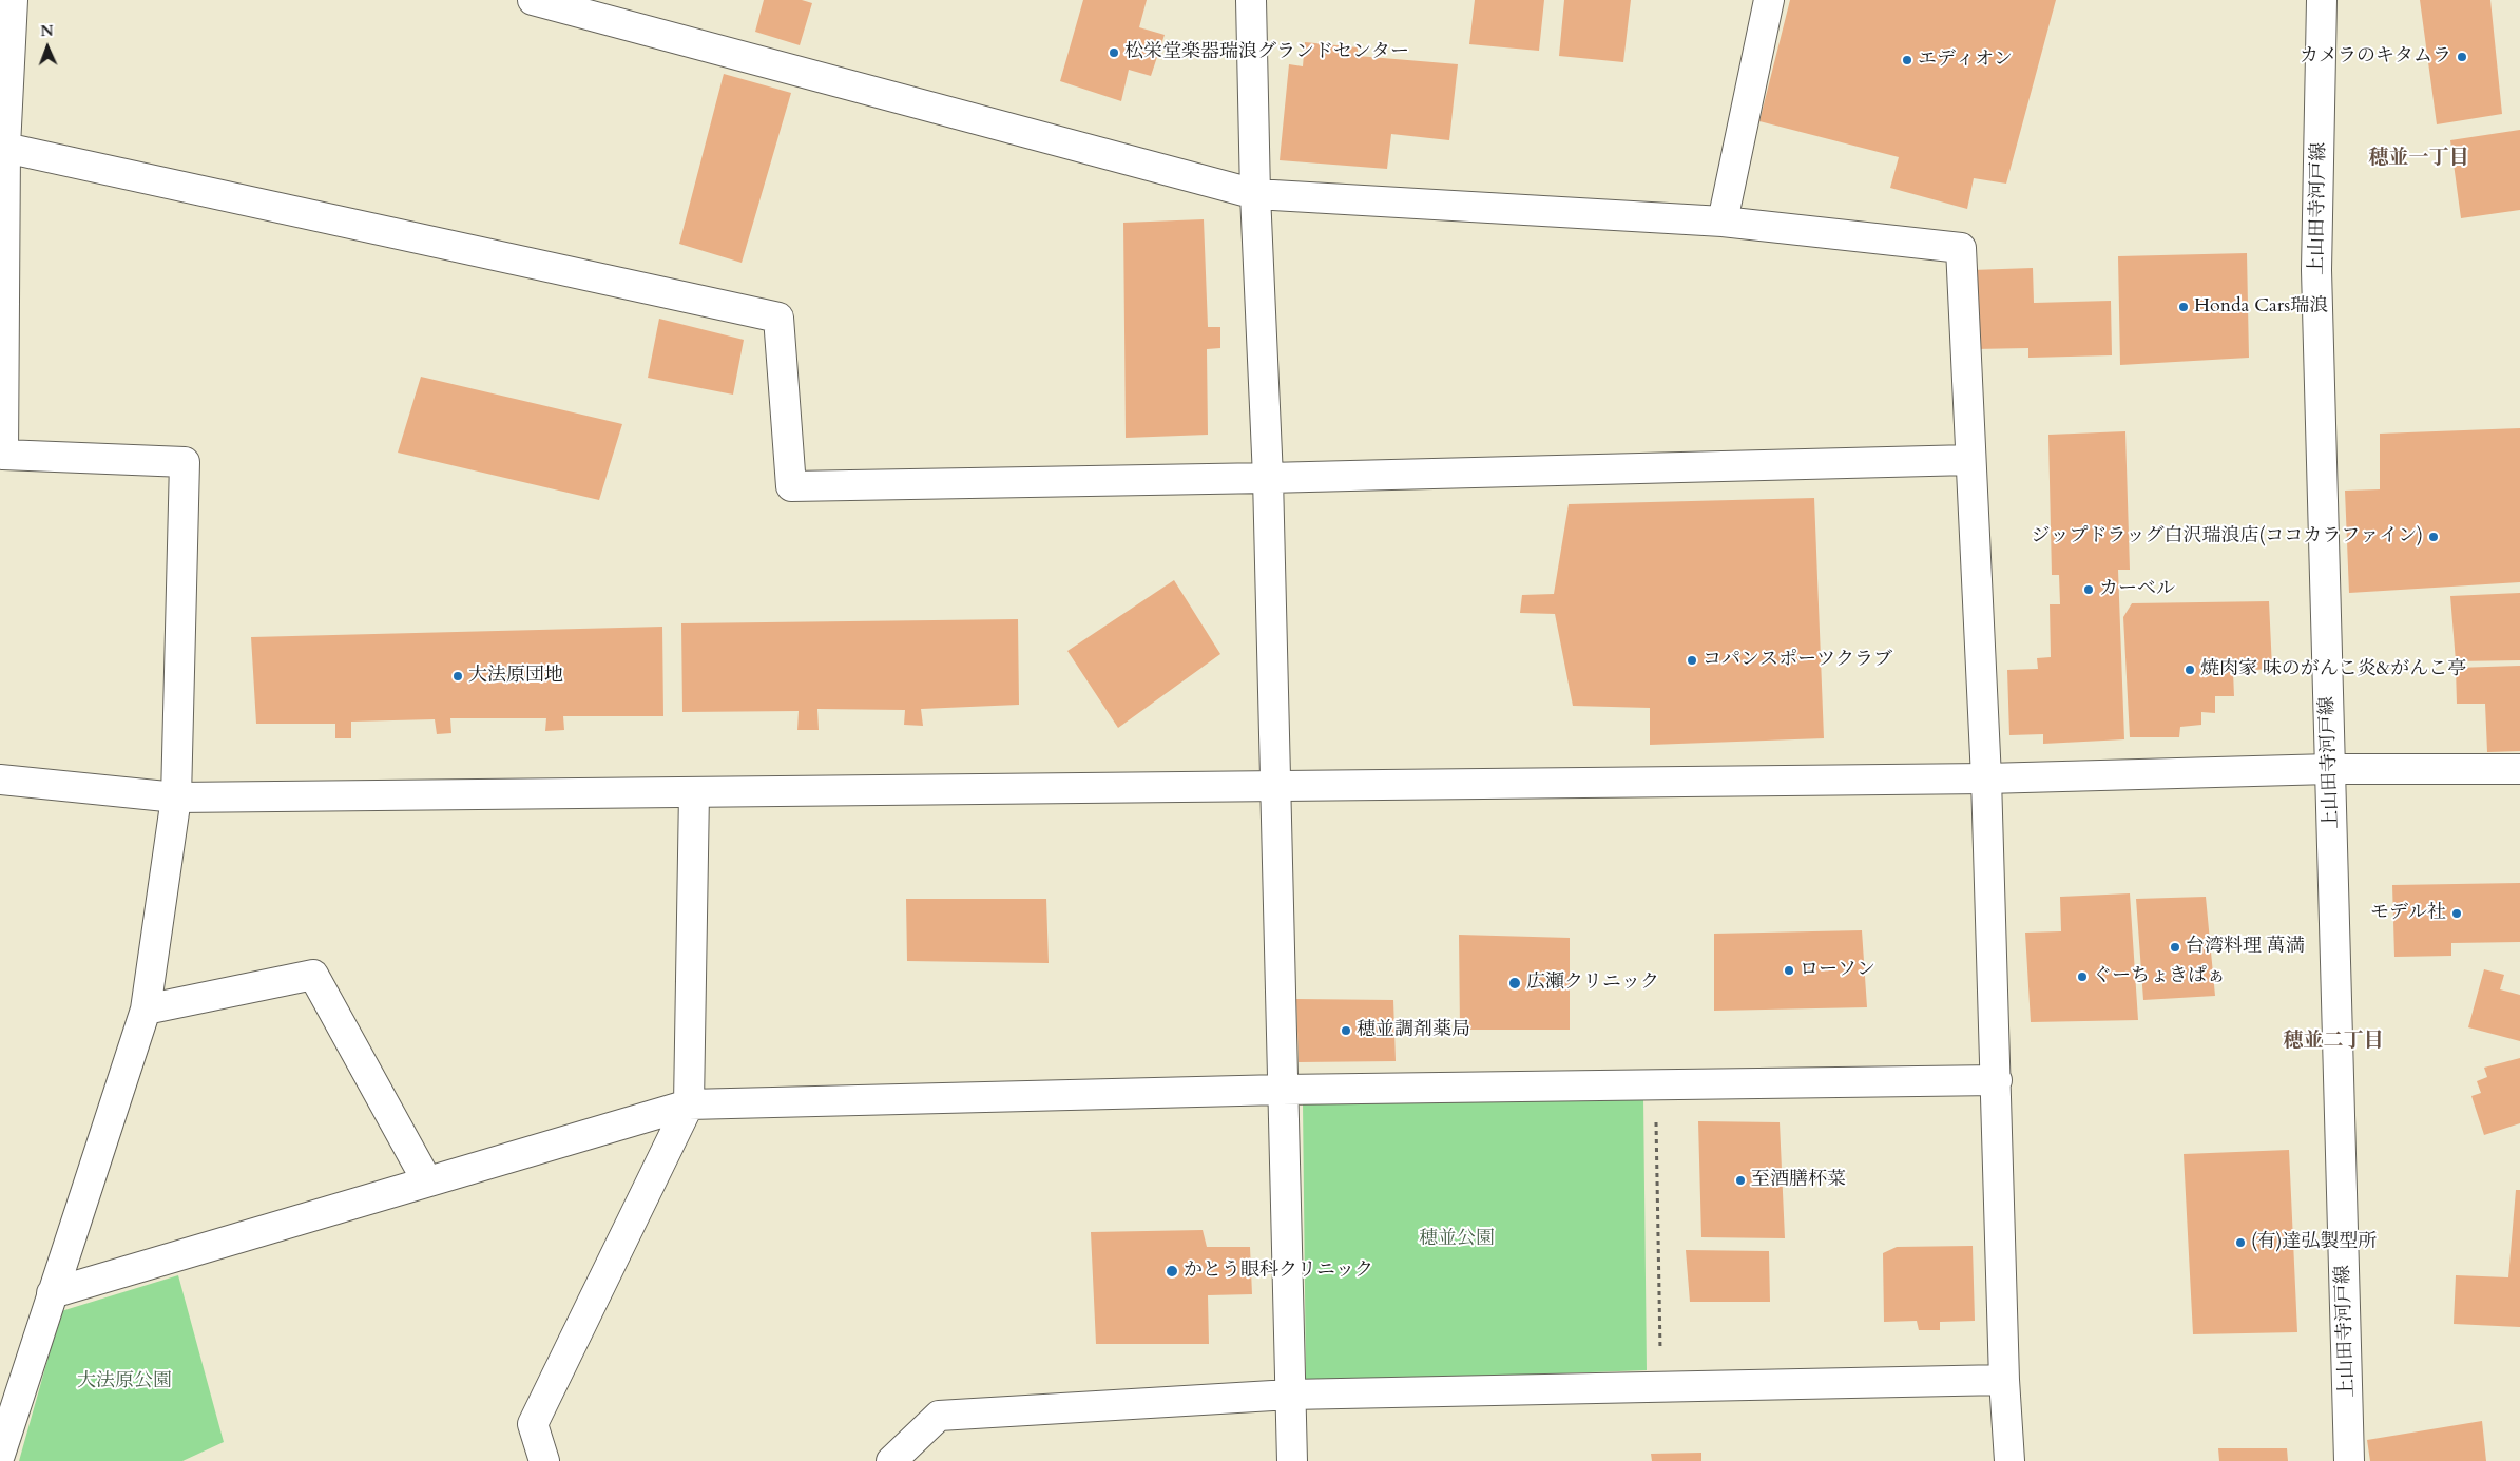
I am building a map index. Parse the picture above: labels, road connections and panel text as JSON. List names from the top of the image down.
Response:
{
  "streets": {
    "street": ["上山田寺河戸線"]
  },
  "districts": ["穂並一丁目", "穂並二丁目"],
  "parks": ["穂並公園", "大法原公園"],
  "places": [
    "松栄堂楽器瑞浪グランドセンター",
    "カメラのキタムラ",
    "エディオン",
    "Honda Cars瑞浪",
    "ジップドラッグ白沢瑞浪店(ココカラファイン)",
    "カーベル",
    "コパンスポーツクラブ",
    "焼肉家 味のがんこ炎&がんこ亭",
    "大法原団地",
    "モデル社",
    "台湾料理 萬満",
    "ローソン",
    "ぐーちょきぱぁ",
    "広瀬クリニック",
    "穂並調剤薬局",
    "至酒膳杯菜",
    "(有)達弘製型所",
    "かとう眼科クリニック"
  ],
  "north": "top"
}
